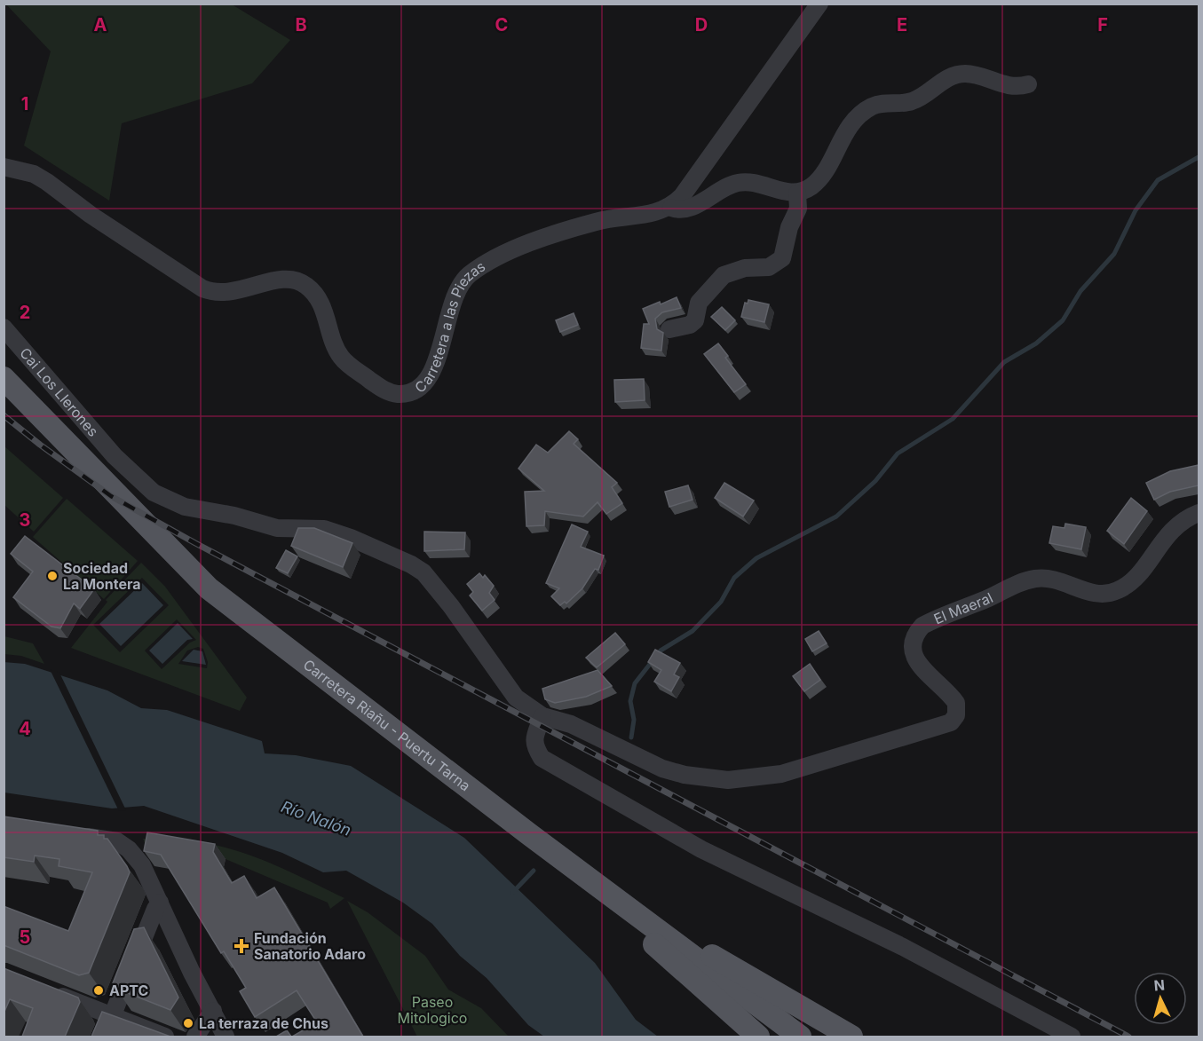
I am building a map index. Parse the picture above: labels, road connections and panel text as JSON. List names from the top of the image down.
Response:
{
  "streets": {
    "main road": ["Carretera Riañu - Puertu Tarna"],
    "street": ["Carretera a las Piezas", "Cai Los Llerones", "El Maeral"]
  },
  "crossings": [
    ["Cai Los Llerones", "El Maeral"]
  ],
  "water": ["Río Nalón"],
  "parks": ["Paseo Mitologico"],
  "places": {
    "other": ["Sociedad La Montera", "APTC", "La terraza de Chus"],
    "health": ["Fundación Sanatorio Adaro"]
  },
  "north": "top",
  "grid": {
    "columns": [
      "A",
      "B",
      "C",
      "D",
      "E",
      "F"
    ],
    "rows": [
      "1",
      "2",
      "3",
      "4",
      "5"
    ]
  }
}
